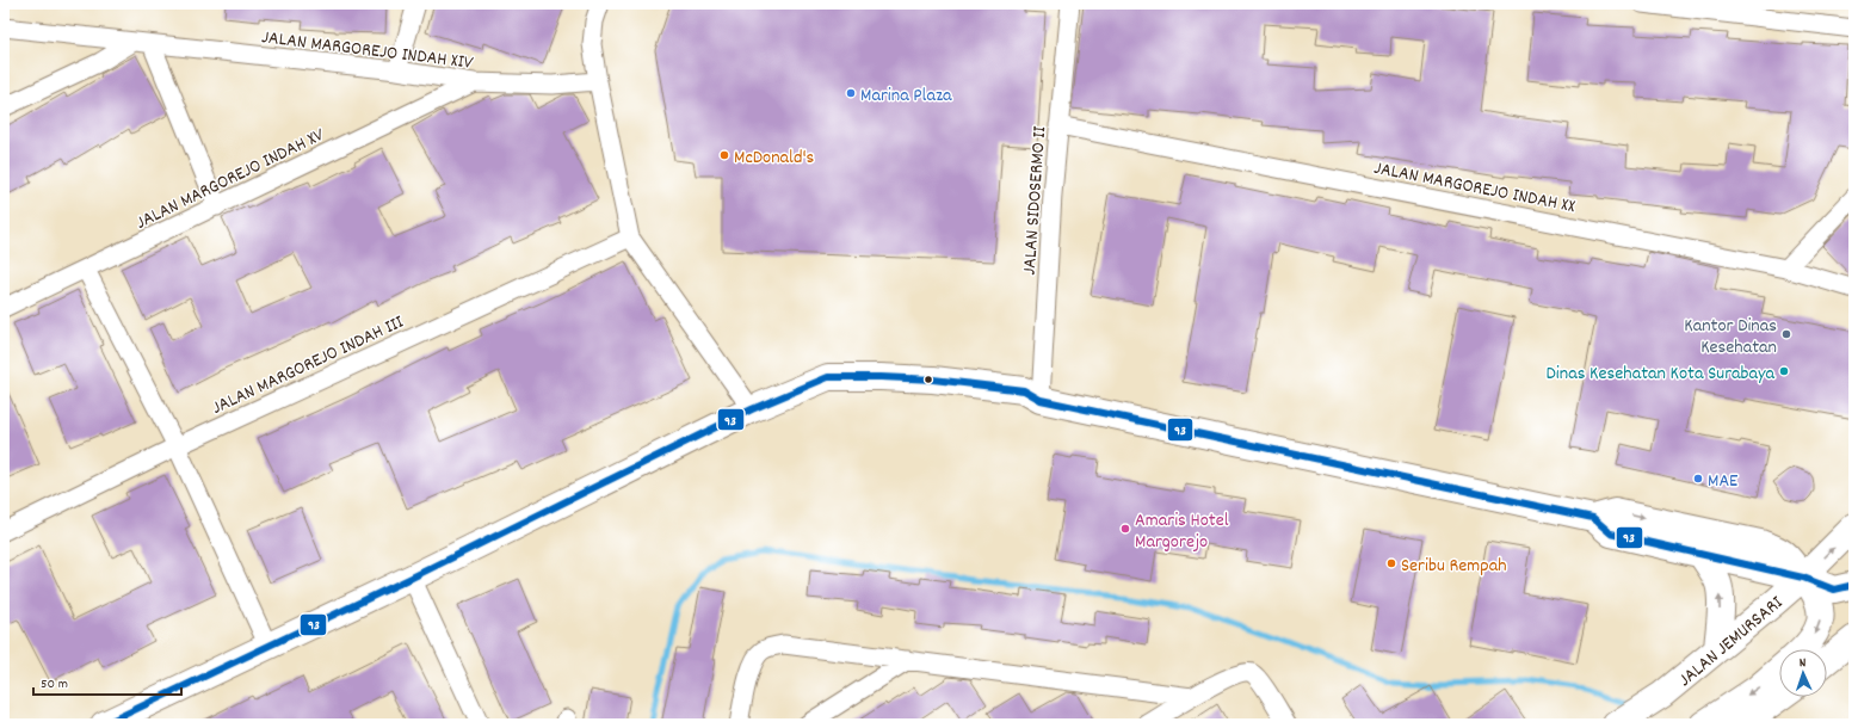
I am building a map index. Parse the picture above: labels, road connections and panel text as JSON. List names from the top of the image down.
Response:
{
  "streets": {
    "main road": ["JALAN JEMURSARI"],
    "street": [
      "JALAN MARGOREJO INDAH XIV",
      "JALAN MARGOREJO INDAH XV",
      "JALAN MARGOREJO INDAH XX",
      "JALAN SIDOSERMO II",
      "JALAN MARGOREJO INDAH III"
    ]
  },
  "crossings": [
    ["JALAN MARGOREJO INDAH XIV", "JALAN MARGOREJO INDAH XV"],
    ["JALAN MARGOREJO INDAH XX", "JALAN SIDOSERMO II"]
  ],
  "places": [
    "Marina Plaza",
    "McDonald's",
    "Kantor Dinas Kesehatan",
    "Dinas Kesehatan Kota Surabaya",
    "MAE",
    "Amaris Hotel Margorejo",
    "Seribu Rempah"
  ],
  "lines": ["transit line 93"],
  "scale_bar": "50 m",
  "north": "top"
}
